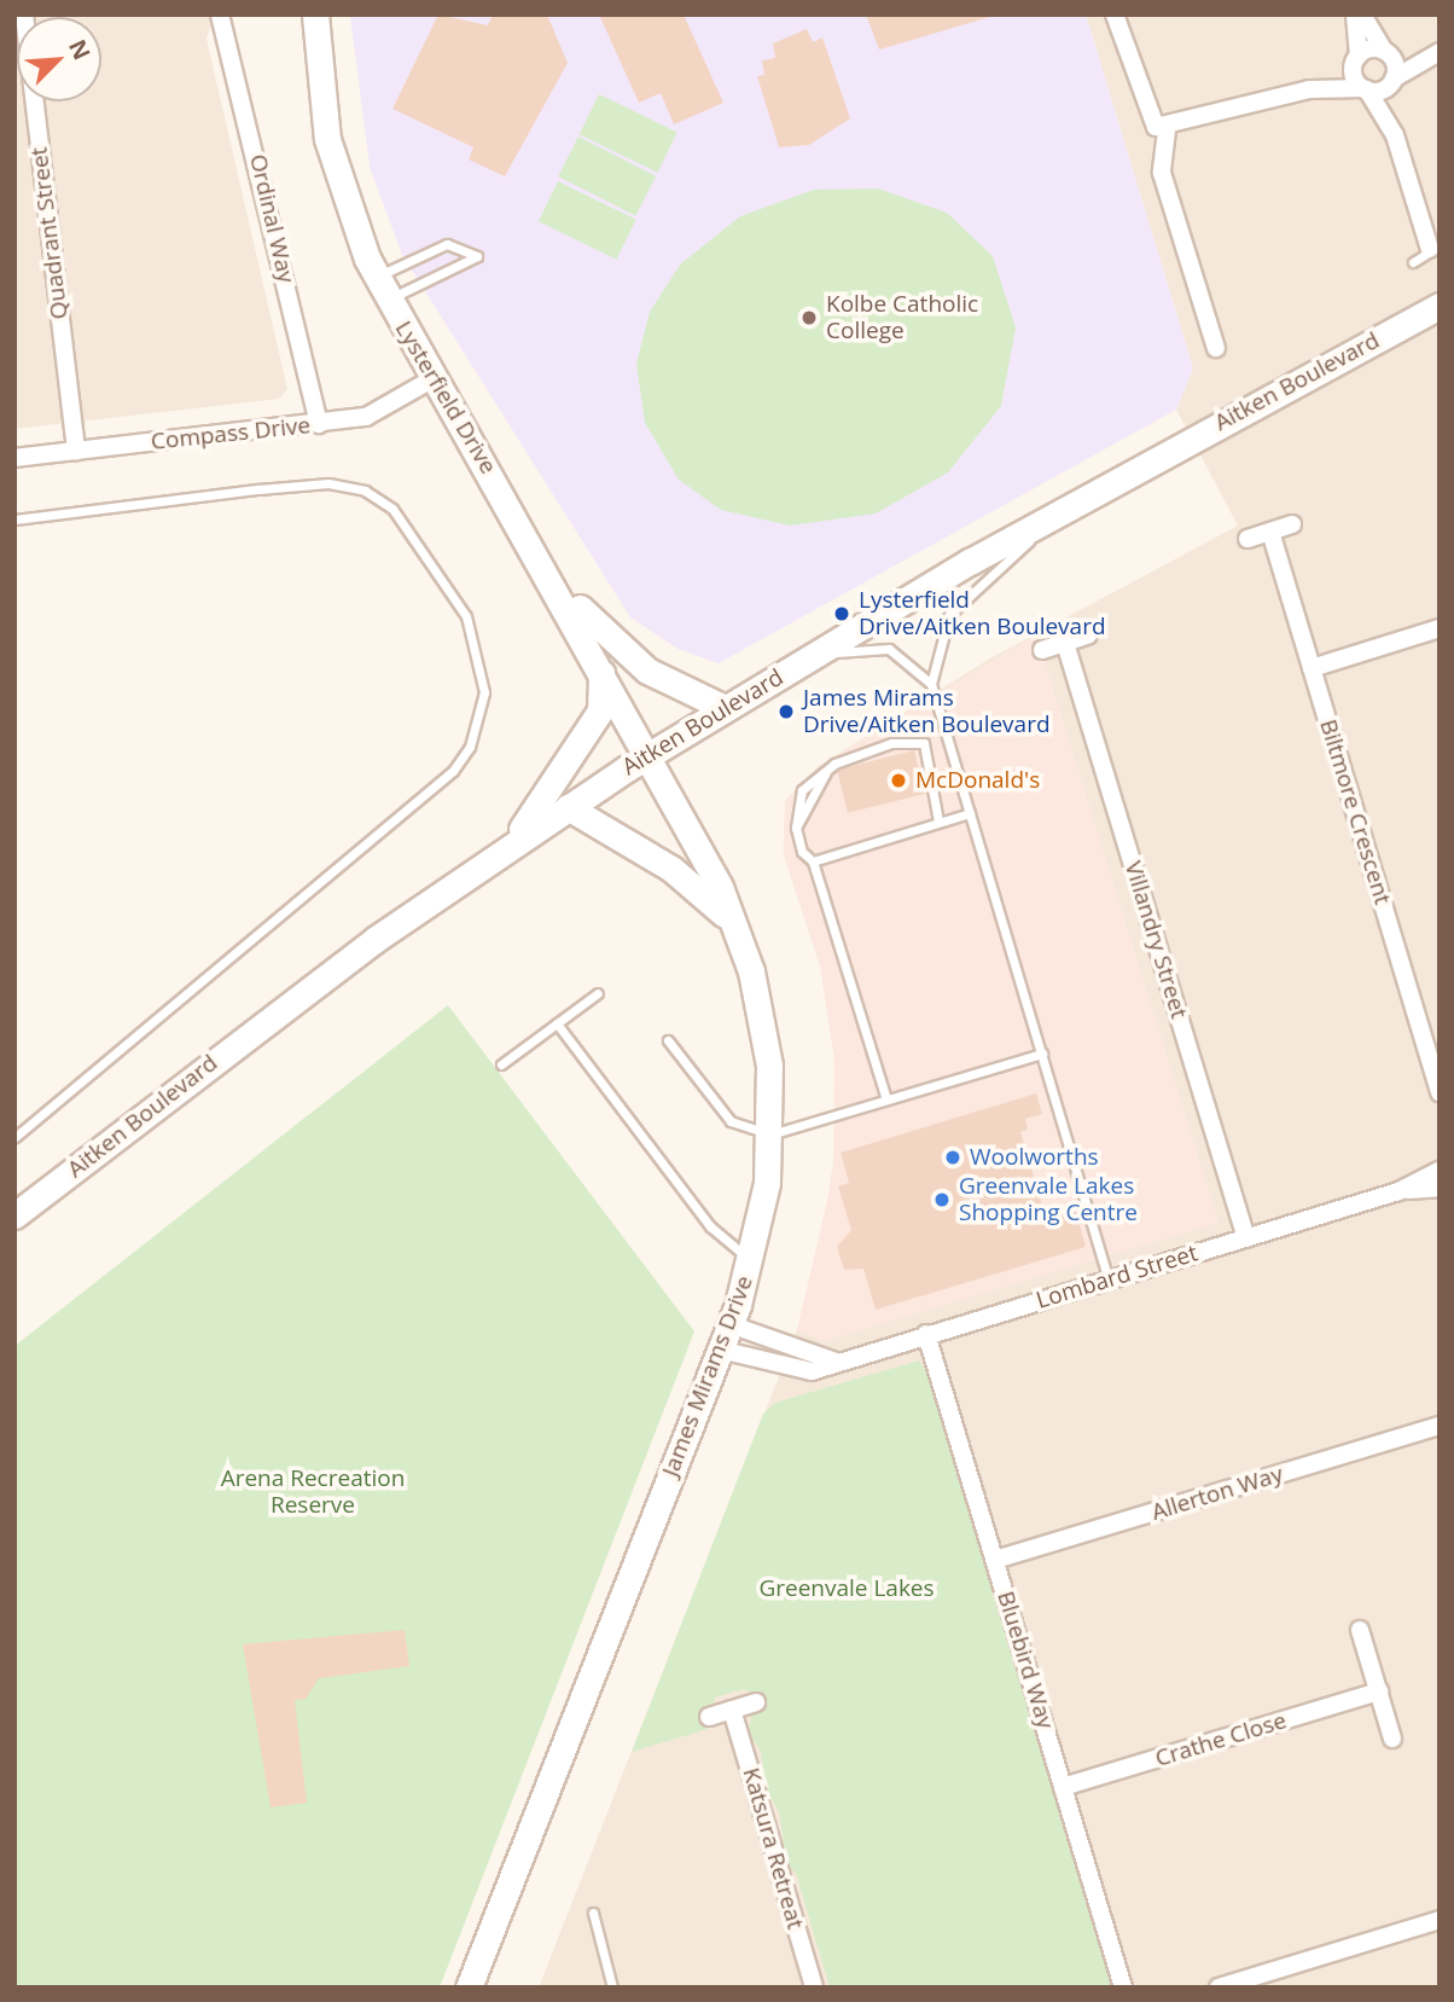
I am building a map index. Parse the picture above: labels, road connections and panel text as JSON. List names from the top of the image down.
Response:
{
  "streets": {
    "street": [
      "Ordinal Way",
      "Quadrant Street",
      "Aitken Boulevard",
      "Lysterfield Drive",
      "Compass Drive",
      "Biltmore Crescent",
      "Villandry Street",
      "Lombard Street",
      "James Mirams Drive",
      "Allerton Way",
      "Bluebird Way",
      "Crathe Close",
      "Katsura Retreat"
    ]
  },
  "crossings": [
    ["Ordinal Way", "Compass Drive"],
    ["Quadrant Street", "Compass Drive"],
    ["Aitken Boulevard", "Lysterfield Drive"],
    ["Aitken Boulevard", "James Mirams Drive"],
    ["Lysterfield Drive", "Compass Drive"],
    ["Lysterfield Drive", "James Mirams Drive"],
    ["Villandry Street", "Lombard Street"],
    ["Lombard Street", "James Mirams Drive"],
    ["Lombard Street", "Bluebird Way"],
    ["Allerton Way", "Bluebird Way"],
    ["Bluebird Way", "Crathe Close"]
  ],
  "parks": ["Arena Recreation Reserve", "Greenvale Lakes"],
  "places": [
    "Kolbe Catholic College",
    "Lysterfield Drive/Aitken Boulevard",
    "James Mirams Drive/Aitken Boulevard",
    "McDonald's",
    "Woolworths",
    "Greenvale Lakes Shopping Centre"
  ],
  "north": "top right"
}
